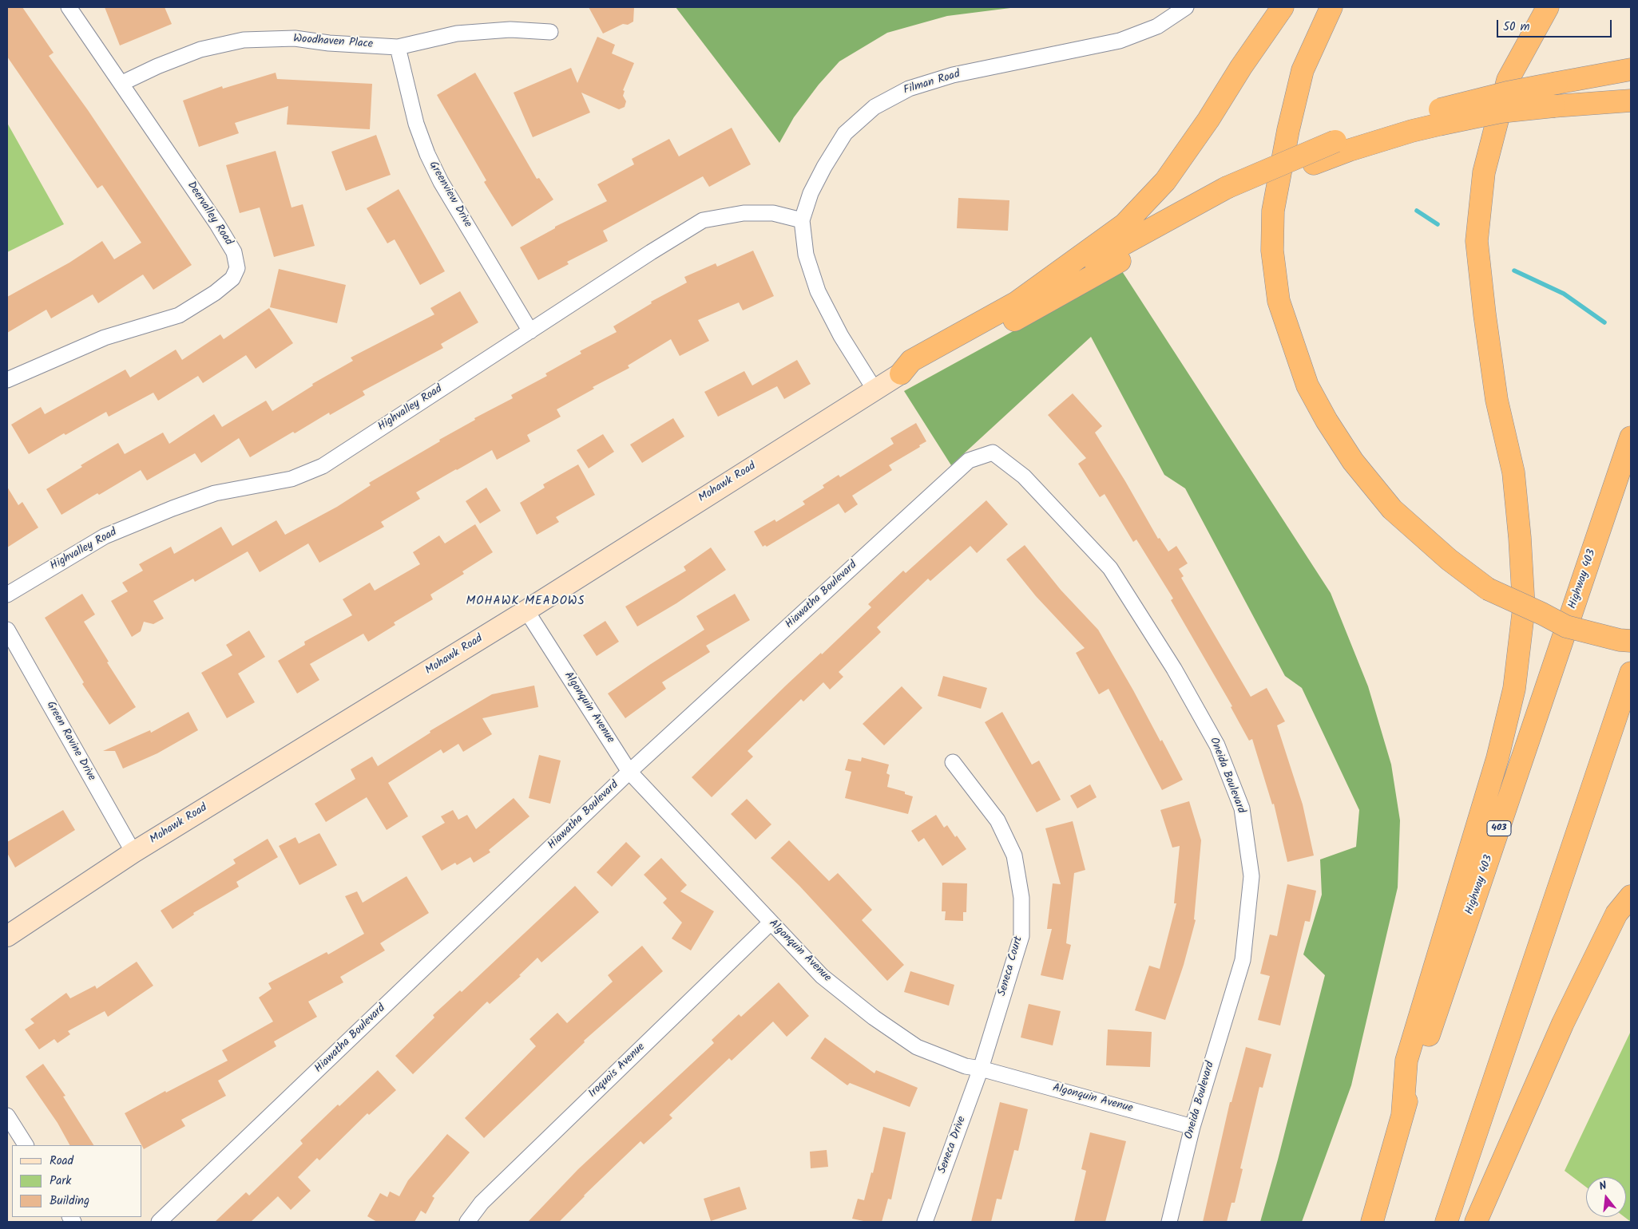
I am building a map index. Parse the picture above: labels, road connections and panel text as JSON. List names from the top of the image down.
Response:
{
  "streets": {
    "highway": ["Highway 403", "403"],
    "main road": ["Mohawk Road"],
    "street": [
      "Woodhaven Place",
      "Filman Road",
      "Greenview Drive",
      "Deervalley Road",
      "Highvalley Road",
      "Hiawatha Boulevard",
      "Algonquin Avenue",
      "Green Ravine Drive",
      "Oneida Boulevard",
      "Seneca Court",
      "Iroquois Avenue",
      "Seneca Drive"
    ]
  },
  "crossings": [
    ["Woodhaven Place", "Greenview Drive"],
    ["Woodhaven Place", "Deervalley Road"],
    ["Filman Road", "Highvalley Road"],
    ["Filman Road", "Mohawk Road"],
    ["Greenview Drive", "Highvalley Road"],
    ["Mohawk Road", "Algonquin Avenue"],
    ["Mohawk Road", "Green Ravine Drive"],
    ["Hiawatha Boulevard", "Algonquin Avenue"],
    ["Hiawatha Boulevard", "Oneida Boulevard"],
    ["Algonquin Avenue", "Oneida Boulevard"],
    ["Algonquin Avenue", "Seneca Court"],
    ["Algonquin Avenue", "Iroquois Avenue"],
    ["Algonquin Avenue", "Seneca Drive"],
    ["Seneca Court", "Seneca Drive"]
  ],
  "districts": ["MOHAWK MEADOWS"],
  "legend": ["Road", "Park", "Building"],
  "scale_bar": "50 m",
  "north": "top"
}
